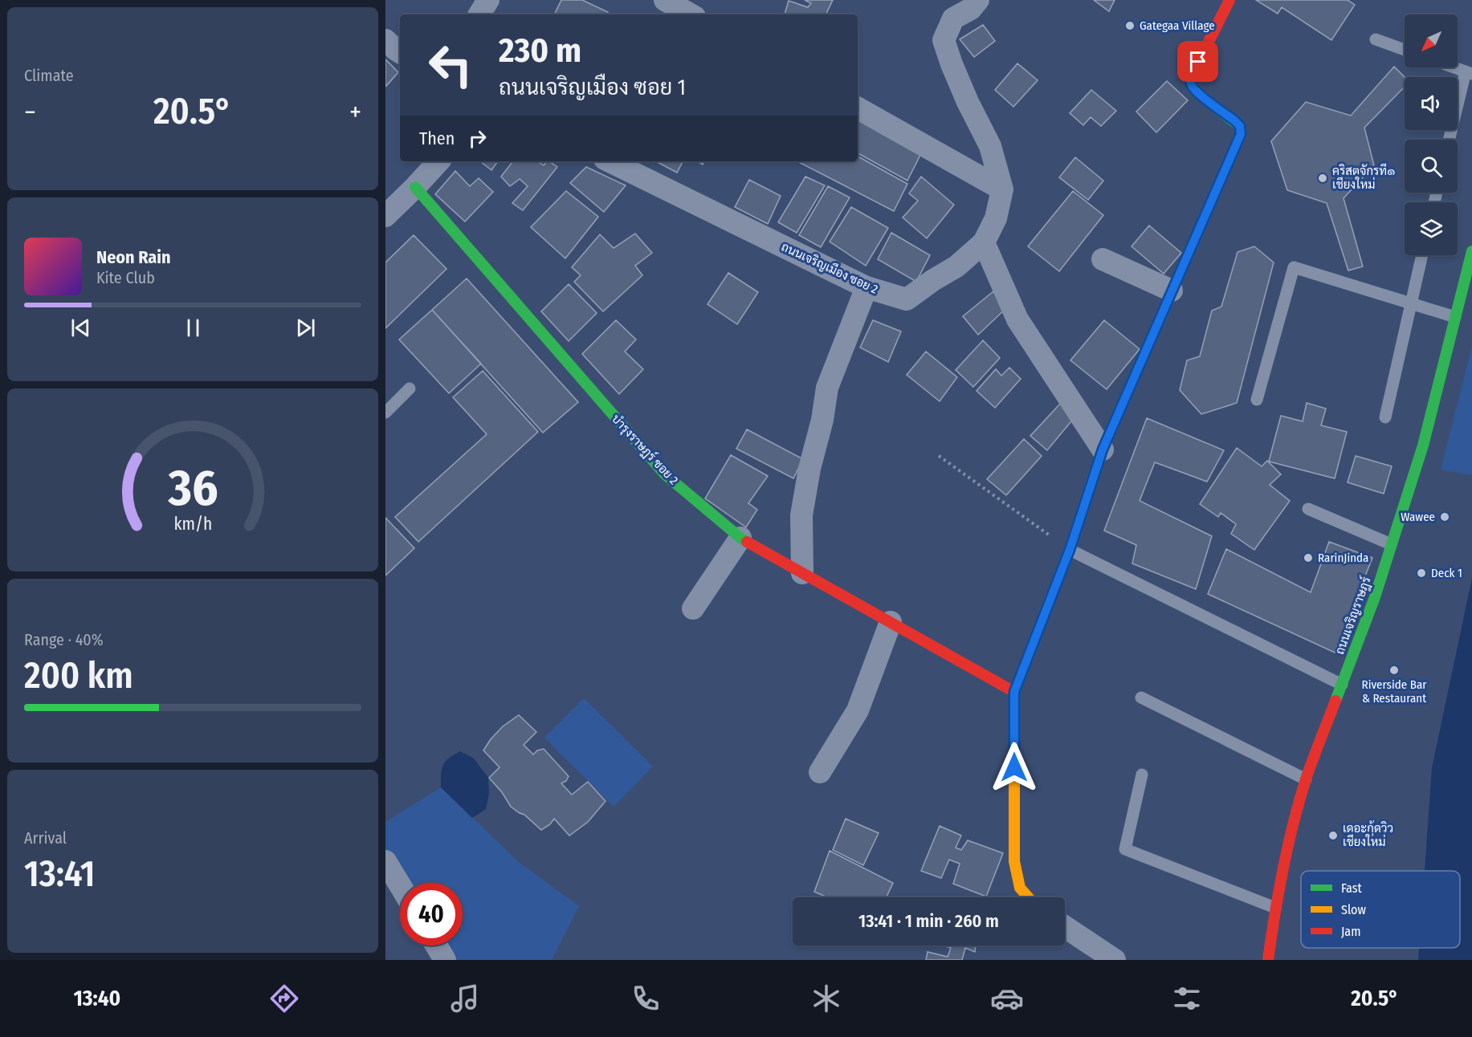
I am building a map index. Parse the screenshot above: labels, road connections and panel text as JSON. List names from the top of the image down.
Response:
{
  "streets": {
    "street": ["ถนนเจริญเมือง ซอย 2", "บำรุงราษฏร์ ซอย 2", "ถนนเจริญราษฎร์"]
  },
  "places": [
    "Gategaa Village",
    "คริสตจักรที๑ เชียงใหม่",
    "Wawee",
    "RarinJinda",
    "Deck 1",
    "Riverside Bar & Restaurant",
    "เดอะกู้ดวิว เชียงใหม่"
  ],
  "legend": ["Fast", "Slow", "Jam"],
  "north": "bottom left",
  "page": {
    "tile": [
      "Climate",
      ["Range · 40%", "200 km"],
      ["Arrival", "13:41"]
    ],
    "turn": ["230 m", "ถนนเจริญเมือง ซอย 1"],
    "heat": ["−", "20.5°", "+"],
    "then": "Then",
    "song": ["Neon Rain", "Kite Club"],
    "limit": "40",
    "trip": "13:41 · 1 min · 260 m",
    "tabs": ["13:40", "20.5°"],
    "gauge": ["36", "km/h"]
  }
}
